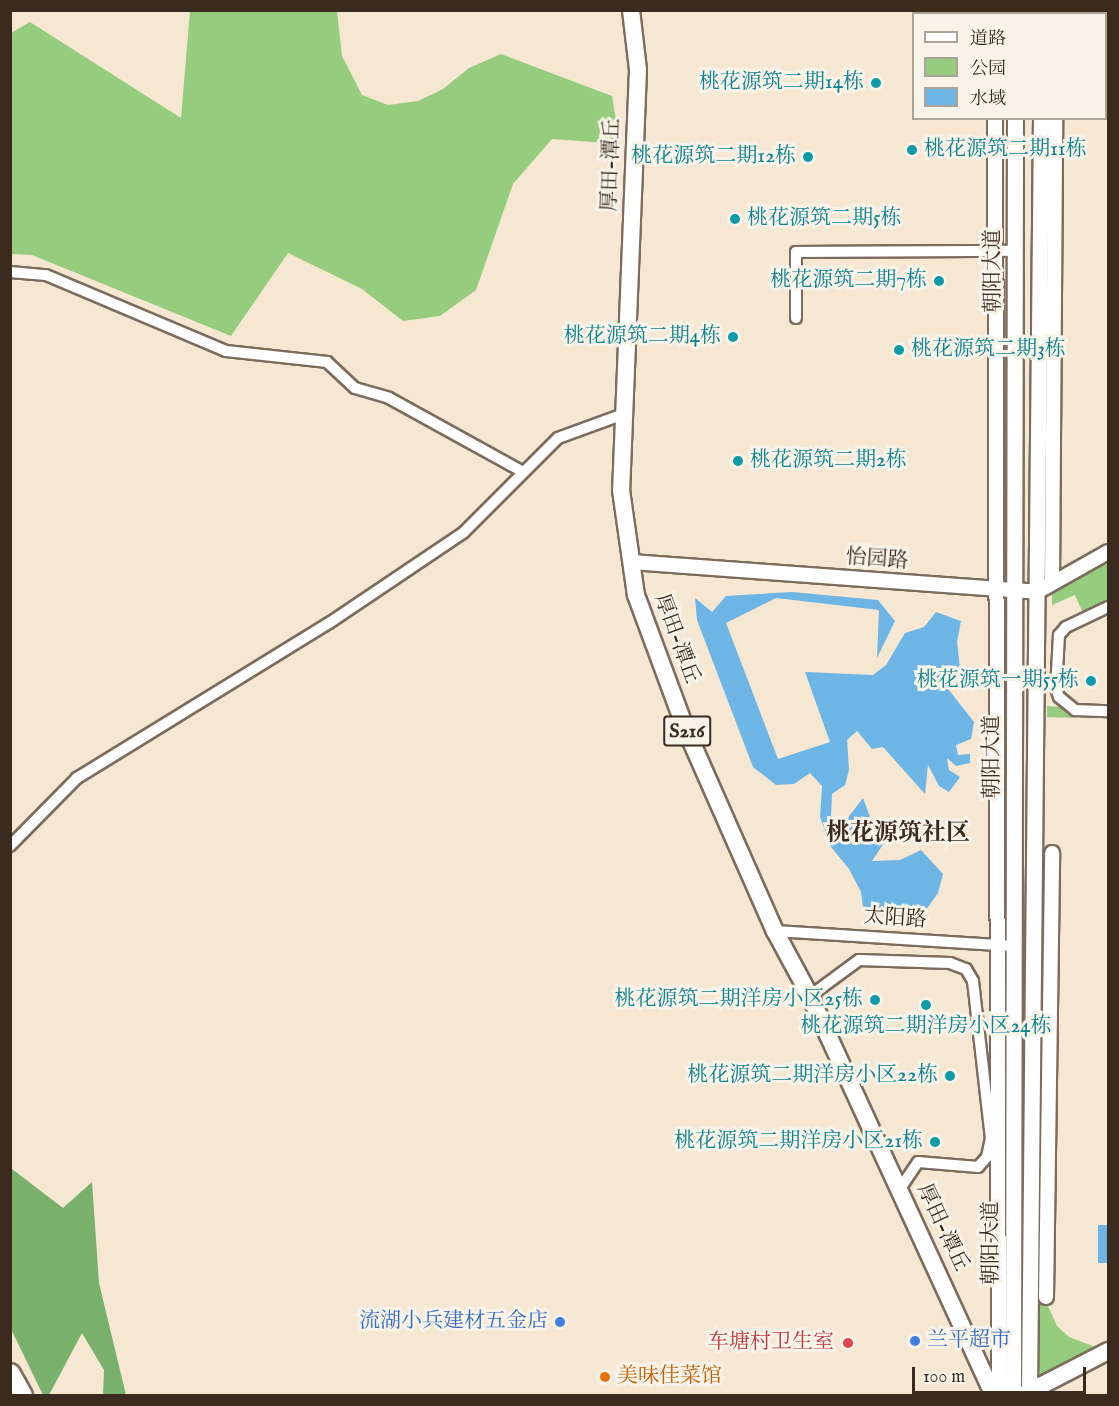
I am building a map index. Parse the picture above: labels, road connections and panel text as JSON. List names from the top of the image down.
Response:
{
  "streets": {
    "main road": ["厚田-潭丘", "朝阳大道", "S216"],
    "street": ["怡园路", "太阳路"]
  },
  "crossings": [
    ["厚田-潭丘", "怡园路"],
    ["厚田-潭丘", "太阳路"],
    ["朝阳大道", "怡园路"],
    ["朝阳大道", "太阳路"]
  ],
  "districts": ["桃花源筑社区"],
  "places": [
    "桃花源筑二期14栋",
    "桃花源筑二期11栋",
    "桃花源筑二期12栋",
    "桃花源筑二期5栋",
    "桃花源筑二期7栋",
    "桃花源筑二期4栋",
    "桃花源筑二期3栋",
    "桃花源筑二期2栋",
    "桃花源筑一期55栋",
    "桃花源筑二期洋房小区25栋",
    "桃花源筑二期洋房小区24栋",
    "桃花源筑二期洋房小区22栋",
    "桃花源筑二期洋房小区21栋",
    "流湖小兵建材五金店",
    "兰平超市",
    "车塘村卫生室",
    "美味佳菜馆"
  ],
  "legend": ["道路", "公园", "水域"],
  "scale_bar": "100 m"
}
